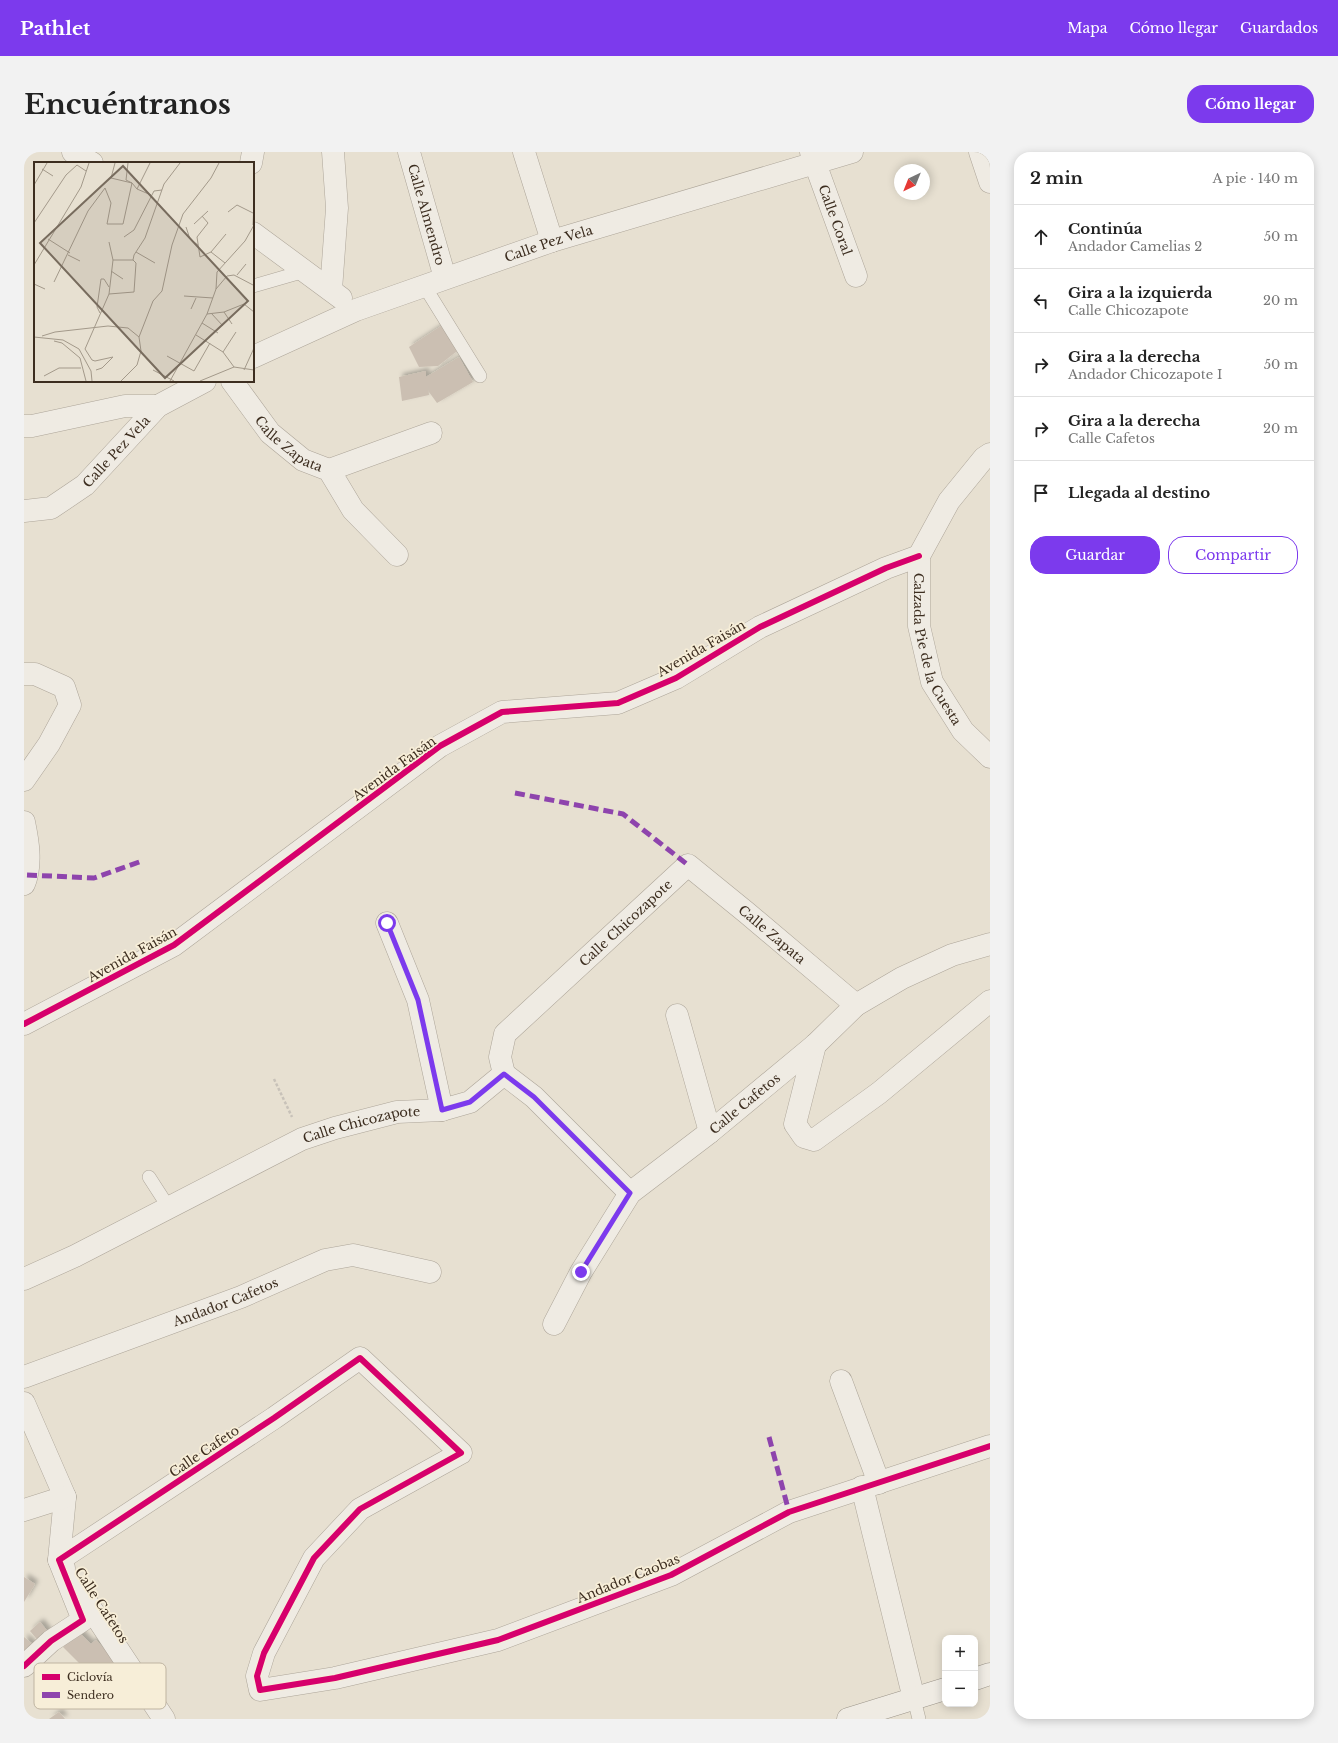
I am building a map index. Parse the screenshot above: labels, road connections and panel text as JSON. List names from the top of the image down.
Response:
{
  "streets": {
    "street": [
      "Calle Almendro",
      "Calle Coral",
      "Calle Pez Vela",
      "Calle Zapata",
      "Avenida Faisán",
      "Calzada Pie de la Cuesta",
      "Calle Chicozapote",
      "Calle Cafetos",
      "Andador Cafetos",
      "Calle Cafeto",
      "Andador Caobas"
    ]
  },
  "crossings": [
    ["Calle Almendro", "Calle Pez Vela"],
    ["Calle Coral", "Calle Pez Vela"],
    ["Calle Zapata", "Calle Chicozapote"],
    ["Calle Zapata", "Calle Cafetos"],
    ["Avenida Faisán", "Calzada Pie de la Cuesta"],
    ["Calle Cafetos", "Calle Cafeto"],
    ["Calle Cafeto", "Andador Caobas"]
  ],
  "legend": ["Ciclovía", "Sendero"],
  "north": "bottom left",
  "page": {
    "header": "Pathlet",
    "nav": ["Mapa", "Cómo llegar", "Guardados"],
    "buttons": [
      "Cómo llegar",
      ["Guardar", "Compartir"]
    ],
    "title": "Encuéntranos",
    "heading": ["2 min", "A pie · 140 m"],
    "list": [
      ["Continúa", "Andador Camelias 2", "50 m"],
      ["Gira a la izquierda", "Calle Chicozapote", "20 m"],
      ["Gira a la derecha", "Andador Chicozapote I", "50 m"],
      ["Gira a la derecha", "Calle Cafetos", "20 m"],
      "Llegada al destino"
    ],
    "map_buttons": ["+", "−"]
  }
}
